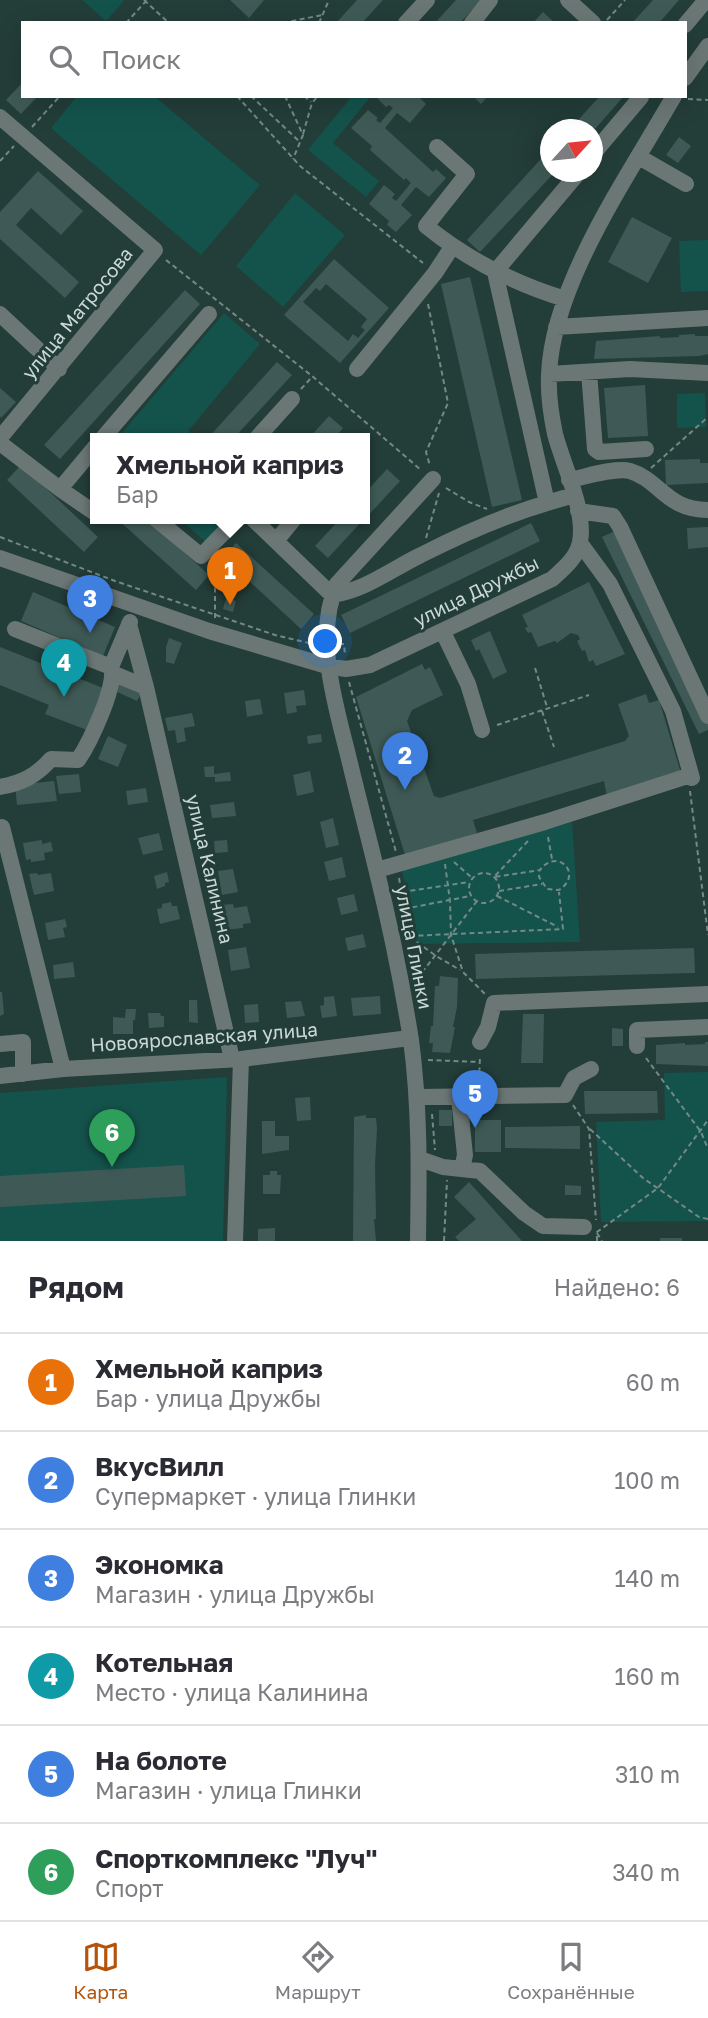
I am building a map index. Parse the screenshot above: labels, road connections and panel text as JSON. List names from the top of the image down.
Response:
{
  "streets": {
    "street": [
      "улица Матросова",
      "улица Дружбы",
      "улица Калинина",
      "улица Глинки",
      "Новоярославская улица"
    ]
  },
  "crossings": [
    ["улица Дружбы", "улица Глинки"],
    ["улица Калинина", "Новоярославская улица"],
    ["улица Глинки", "Новоярославская улица"]
  ],
  "north": "top right",
  "page": {
    "search": "Поиск",
    "popup": ["Хмельной каприз", "Бар"],
    "pins": [
      "1",
      "3",
      "4",
      "2",
      "5",
      "6"
    ],
    "heading": ["Рядом", "Найдено: 6"],
    "list": [
      {
        "mark": "1",
        "name": "Хмельной каприз",
        "note": "Бар · улица Дружбы",
        "value": "60 m"
      },
      {
        "mark": "2",
        "name": "ВкусВилл",
        "note": "Супермаркет · улица Глинки",
        "value": "100 m"
      },
      {
        "mark": "3",
        "name": "Экономка",
        "note": "Магазин · улица Дружбы",
        "value": "140 m"
      },
      {
        "mark": "4",
        "name": "Котельная",
        "note": "Место · улица Калинина",
        "value": "160 m"
      },
      {
        "mark": "5",
        "name": "На болоте",
        "note": "Магазин · улица Глинки",
        "value": "310 m"
      },
      {
        "mark": "6",
        "name": "Спорткомплекс \"Луч\"",
        "note": "Спорт",
        "value": "340 m"
      }
    ],
    "nav": ["Карта", "Маршрут", "Сохранённые"]
  }
}
